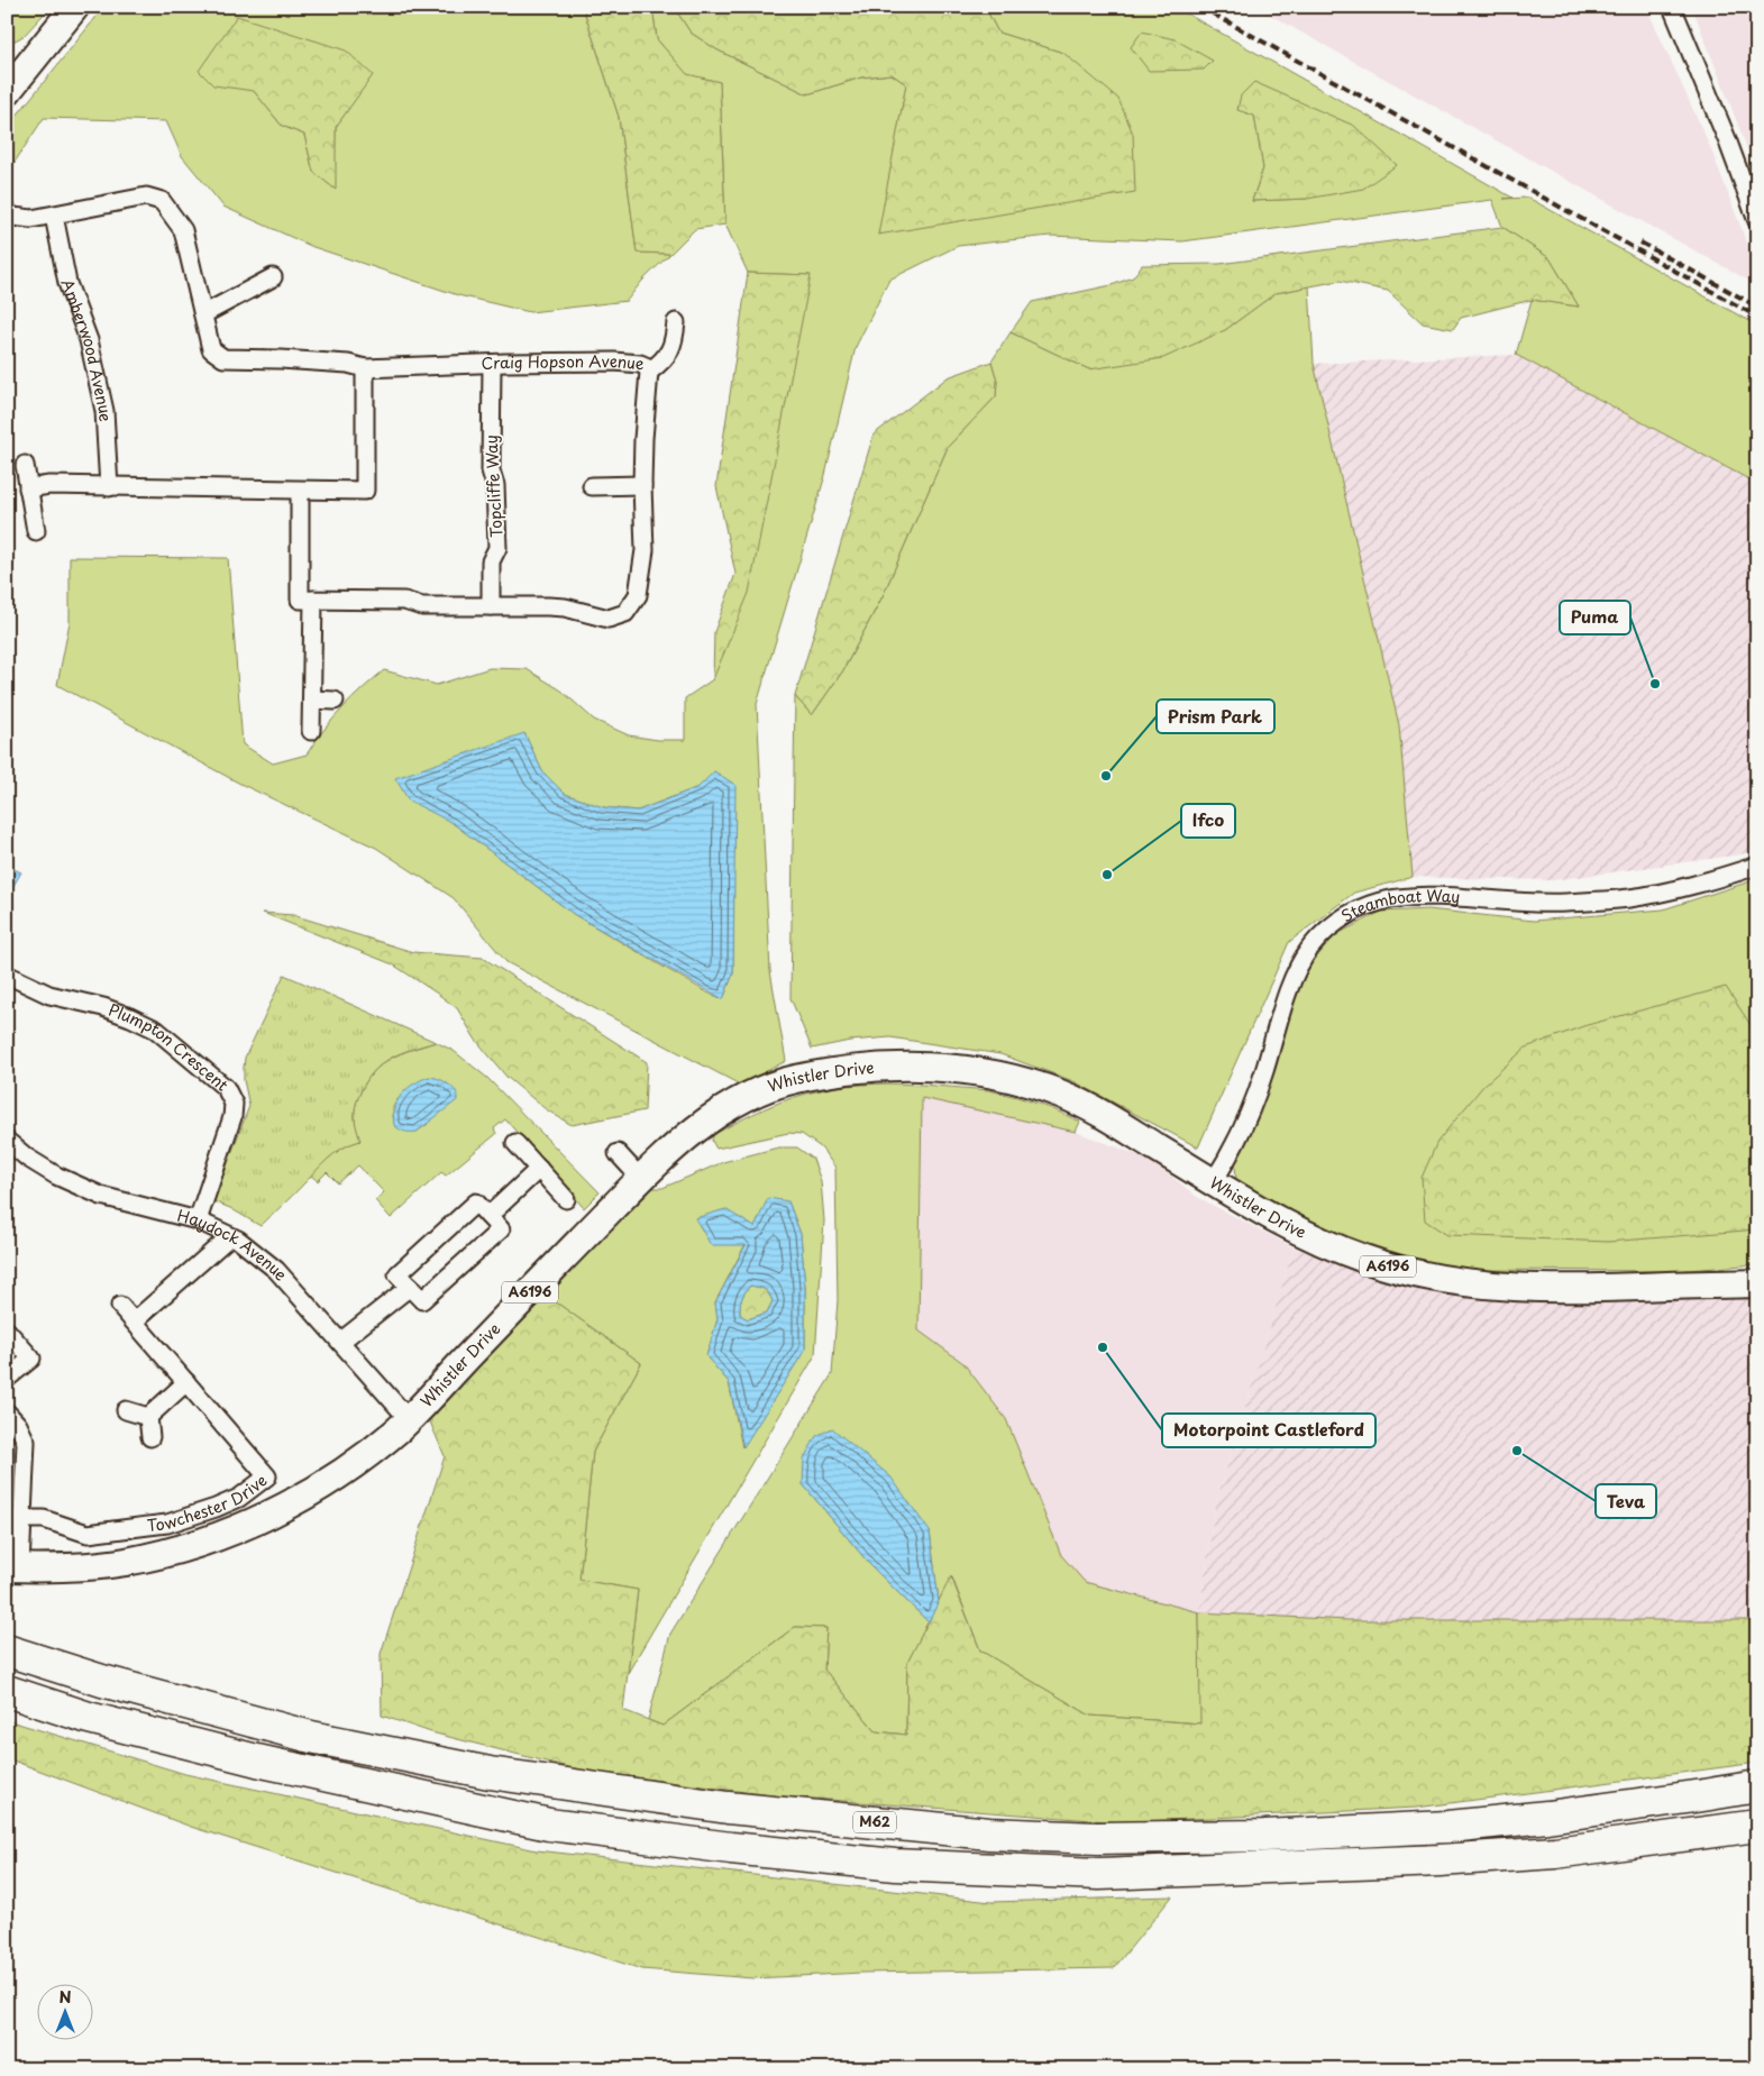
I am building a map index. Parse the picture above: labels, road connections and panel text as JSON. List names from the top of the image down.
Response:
{
  "streets": {
    "highway": ["M62"],
    "main road": ["Whistler Drive", "A6196"],
    "street": [
      "Amberwood Avenue",
      "Craig Hopson Avenue",
      "Topcliffe Way",
      "Steamboat Way",
      "Plumpton Crescent",
      "Haydock Avenue",
      "Towchester Drive"
    ]
  },
  "crossings": [
    ["Amberwood Avenue", "Craig Hopson Avenue"],
    ["Craig Hopson Avenue", "Topcliffe Way"],
    ["Steamboat Way", "Whistler Drive"],
    ["Plumpton Crescent", "Haydock Avenue"],
    ["Whistler Drive", "Haydock Avenue"]
  ],
  "places": [
    "Puma",
    "Prism Park",
    "Ifco",
    "Motorpoint Castleford",
    "Teva"
  ],
  "north": "top"
}
